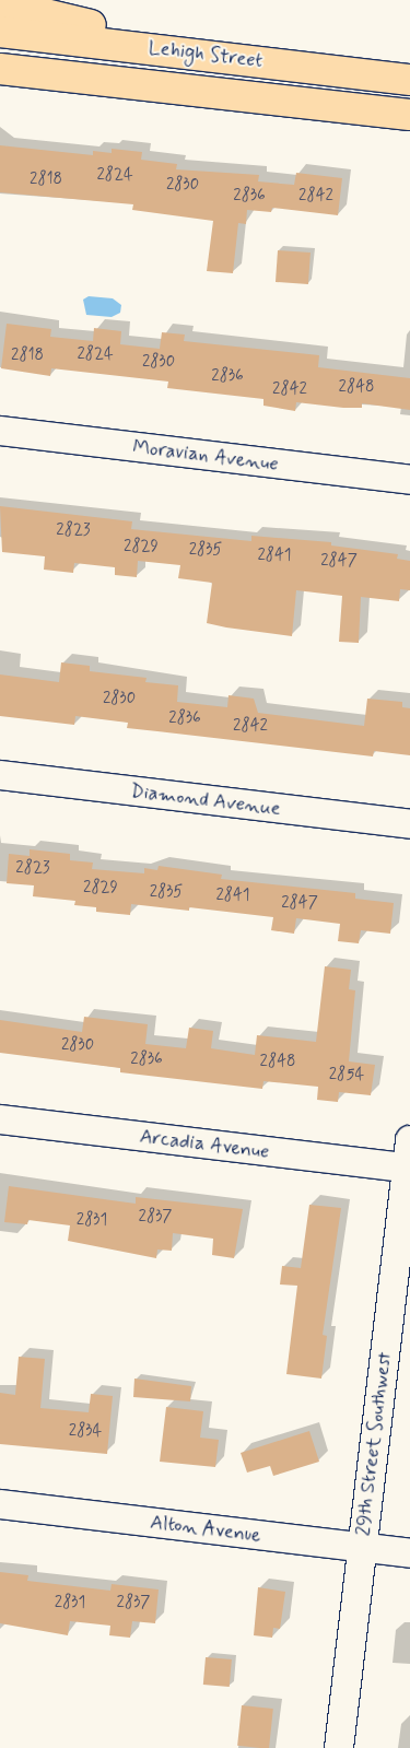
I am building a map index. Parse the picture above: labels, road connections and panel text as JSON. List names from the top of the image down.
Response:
{
  "streets": {
    "highway": ["Lehigh Street"],
    "street": [
      "Moravian Avenue",
      "Diamond Avenue",
      "Arcadia Avenue",
      "29th Street Southwest",
      "Alton Avenue"
    ]
  },
  "crossings": [
    ["Arcadia Avenue", "29th Street Southwest"],
    ["29th Street Southwest", "Alton Avenue"]
  ],
  "house_numbers": [
    "2824",
    "2818",
    "2830",
    "2836",
    "2842",
    "2824",
    "2818",
    "2830",
    "2836",
    "2848",
    "2842",
    "2823",
    "2829",
    "2835",
    "2841",
    "2847",
    "2830",
    "2836",
    "2842",
    "2823",
    "2829",
    "2835",
    "2841",
    "2847",
    "2830",
    "2836",
    "2848",
    "2854",
    "2837",
    "2831",
    "2834",
    "2831",
    "2837"
  ]
}
